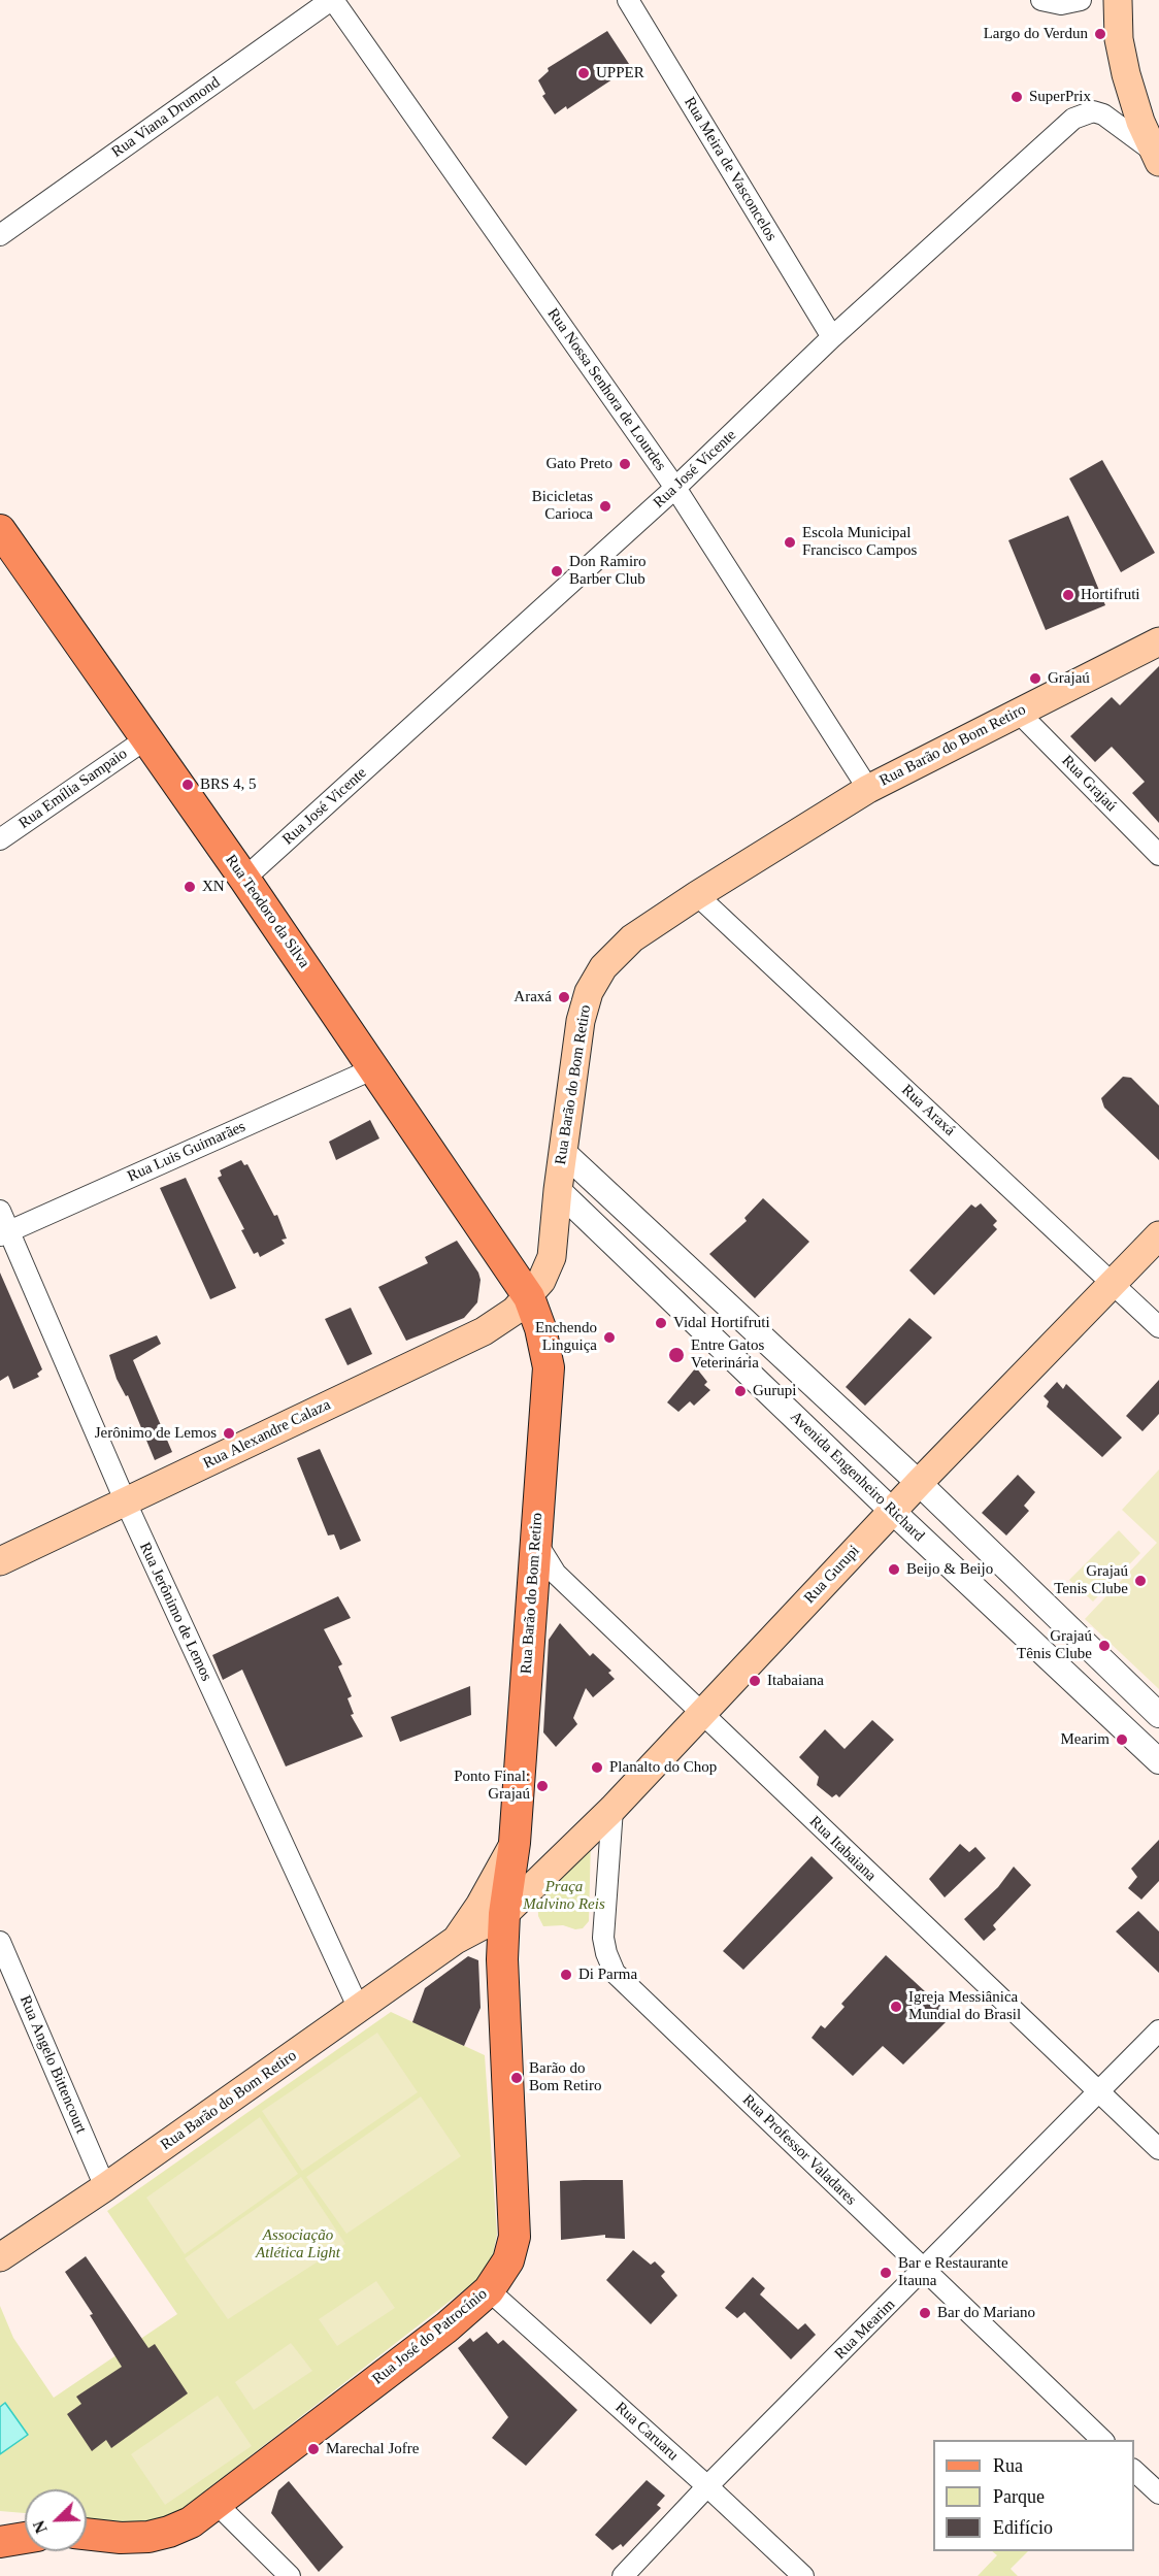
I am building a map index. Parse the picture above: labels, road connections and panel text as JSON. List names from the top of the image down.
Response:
{
  "streets": {
    "main road": [
      "Rua Barão do Bom Retiro",
      "Rua Teodoro da Silva",
      "Rua Alexandre Calaza",
      "Rua Gurupi",
      "Rua José do Patrocínio"
    ],
    "street": [
      "Rua Viana Drumond",
      "Rua Meira de Vasconcelos",
      "Rua Nossa Senhora de Lourdes",
      "Rua José Vicente",
      "Rua Grajaú",
      "Rua Emília Sampaio",
      "Rua Araxá",
      "Rua Luis Guimarães",
      "Avenida Engenheiro Richard",
      "Rua Jerônimo de Lemos",
      "Rua Itabaiana",
      "Rua Angelo Bittencourt",
      "Rua Professor Valadares",
      "Rua Mearim",
      "Rua Caruaru"
    ]
  },
  "crossings": [
    ["Rua Viana Drumond", "Rua Nossa Senhora de Lourdes"],
    ["Rua Meira de Vasconcelos", "Rua José Vicente"],
    ["Rua Nossa Senhora de Lourdes", "Rua José Vicente"],
    ["Rua Nossa Senhora de Lourdes", "Rua Barão do Bom Retiro"],
    ["Rua José Vicente", "Rua Teodoro da Silva"],
    ["Rua Barão do Bom Retiro", "Rua Grajaú"],
    ["Rua Barão do Bom Retiro", "Rua Teodoro da Silva"],
    ["Rua Barão do Bom Retiro", "Rua Araxá"],
    ["Rua Barão do Bom Retiro", "Rua Alexandre Calaza"],
    ["Rua Barão do Bom Retiro", "Avenida Engenheiro Richard"],
    ["Rua Barão do Bom Retiro", "Rua Gurupi"],
    ["Rua Barão do Bom Retiro", "Rua Jerônimo de Lemos"],
    ["Rua Barão do Bom Retiro", "Rua Itabaiana"],
    ["Rua Barão do Bom Retiro", "Rua Angelo Bittencourt"],
    ["Rua Barão do Bom Retiro", "Rua José do Patrocínio"],
    ["Rua Emília Sampaio", "Rua Teodoro da Silva"],
    ["Rua Teodoro da Silva", "Rua Luis Guimarães"],
    ["Rua Teodoro da Silva", "Rua Alexandre Calaza"],
    ["Rua Araxá", "Rua Gurupi"],
    ["Rua Luis Guimarães", "Rua Jerônimo de Lemos"],
    ["Rua Alexandre Calaza", "Rua Jerônimo de Lemos"],
    ["Avenida Engenheiro Richard", "Rua Gurupi"],
    ["Rua Gurupi", "Rua Itabaiana"],
    ["Rua Gurupi", "Rua Professor Valadares"],
    ["Rua Gurupi", "Rua José do Patrocínio"],
    ["Rua Itabaiana", "Rua Mearim"],
    ["Rua Professor Valadares", "Rua Mearim"],
    ["Rua Mearim", "Rua Caruaru"],
    ["Rua José do Patrocínio", "Rua Caruaru"]
  ],
  "parks": ["Praça Malvino Reis", "Associação Atlética Light"],
  "places": [
    "Largo do Verdun",
    "UPPER",
    "SuperPrix",
    "Gato Preto",
    "Bicicletas Carioca",
    "Escola Municipal Francisco Campos",
    "Don Ramiro Barber Club",
    "Hortifruti",
    "Grajaú",
    "BRS 4, 5",
    "XN",
    "Araxá",
    "Vidal Hortifruti",
    "Enchendo Linguiça",
    "Entre Gatos Veterinária",
    "Gurupi",
    "Jerônimo de Lemos",
    "Beijo & Beijo",
    "Grajaú Tenis Clube",
    "Grajaú Tênis Clube",
    "Itabaiana",
    "Mearim",
    "Planalto do Chop",
    "Ponto Final: Grajaú",
    "Di Parma",
    "Igreja Messiânica Mundial do Brasil",
    "Barão do Bom Retiro",
    "Bar e Restaurante Itauna",
    "Bar do Mariano",
    "Marechal Jofre"
  ],
  "legend": ["Rua", "Parque", "Edifício"],
  "north": "bottom left"
}
